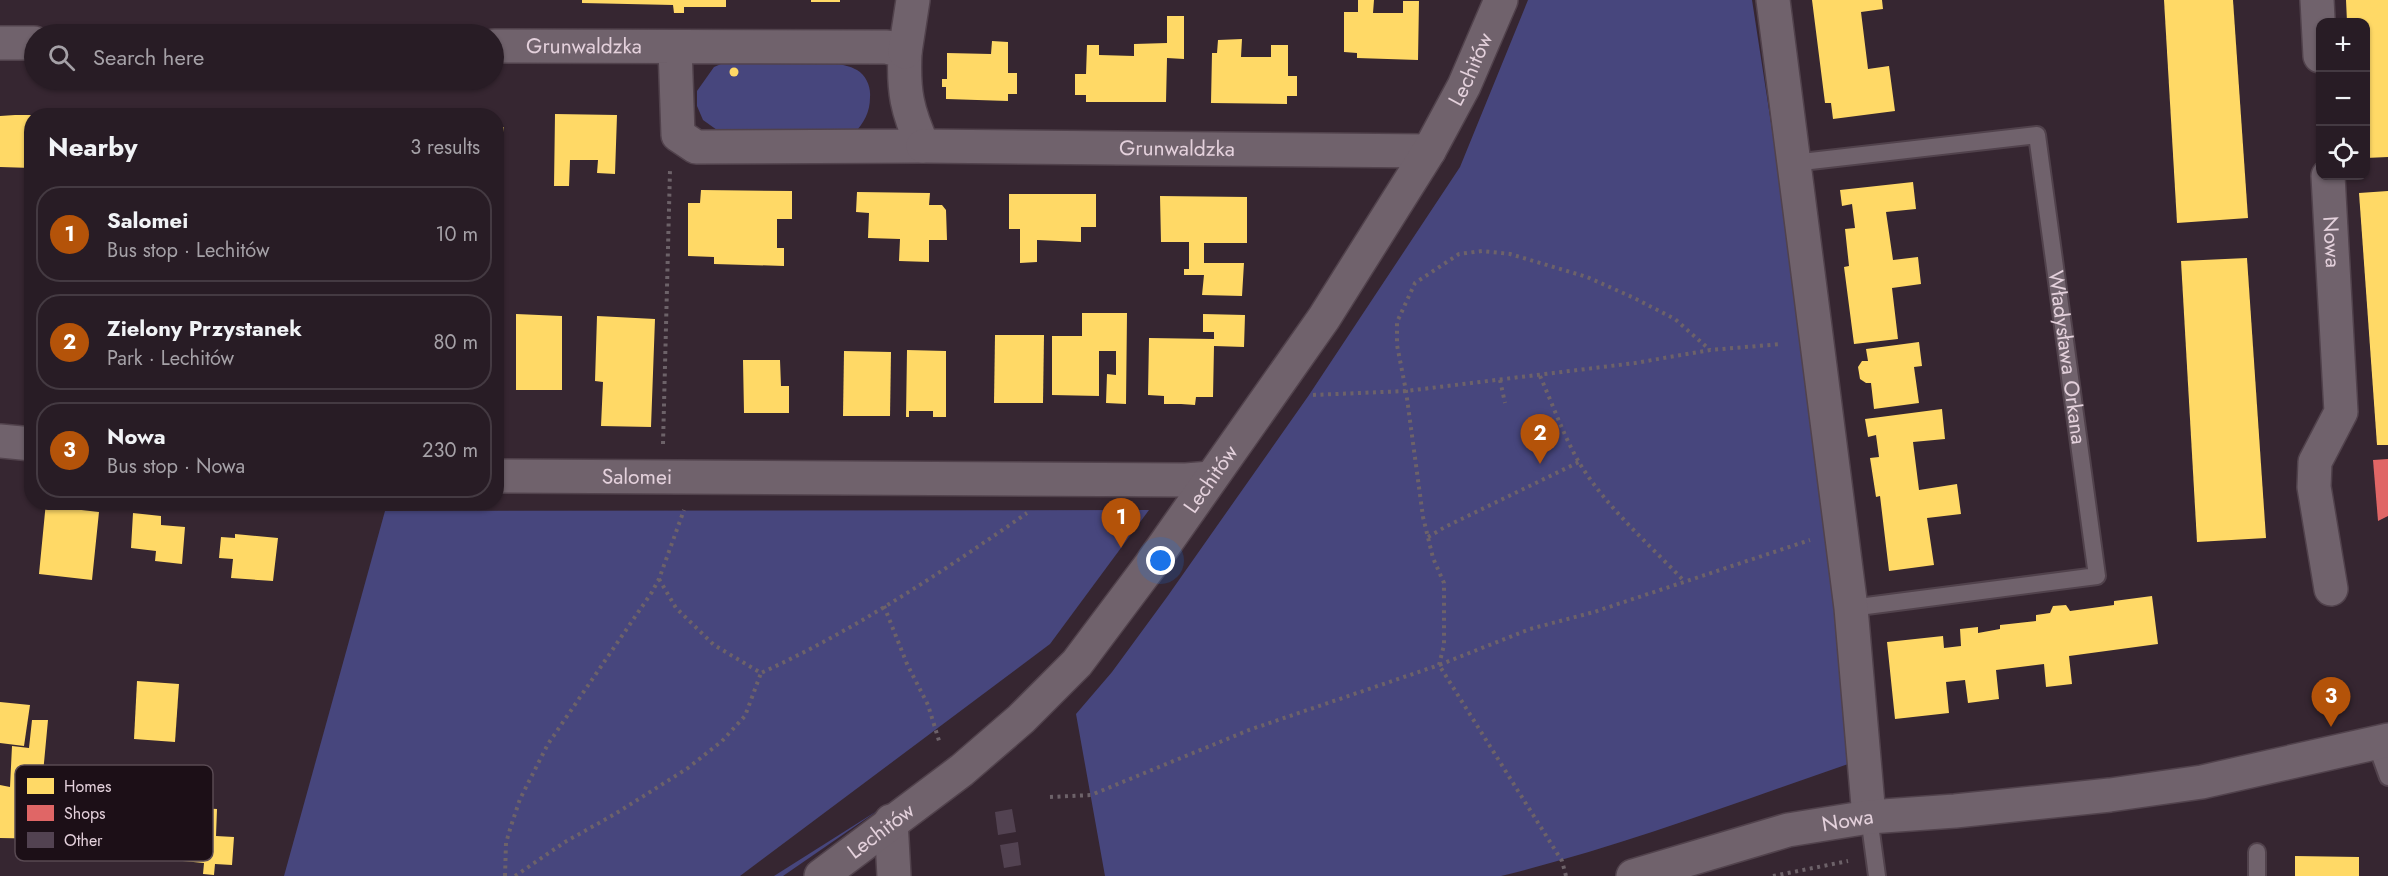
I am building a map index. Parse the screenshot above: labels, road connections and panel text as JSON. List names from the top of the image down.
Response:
{
  "streets": {
    "street": [
      "Grunwaldzka",
      "Lechitów",
      "Nowa",
      "Salomei"
    ],
    "lane": ["Władysława Orkana"]
  },
  "crossings": [
    ["Grunwaldzka", "Lechitów"],
    ["Lechitów", "Salomei"]
  ],
  "legend": ["Homes", "Shops", "Other"],
  "page": {
    "map_buttons": ["+", "−"],
    "search": "Search here",
    "heading": ["Nearby", "3 results"],
    "list": [
      {
        "mark": "1",
        "name": "Salomei",
        "note": "Bus stop · Lechitów",
        "value": "10 m"
      },
      {
        "mark": "2",
        "name": "Zielony Przystanek",
        "note": "Park · Lechitów",
        "value": "80 m"
      },
      {
        "mark": "3",
        "name": "Nowa",
        "note": "Bus stop · Nowa",
        "value": "230 m"
      }
    ],
    "pins": ["2", "1", "3"]
  }
}
